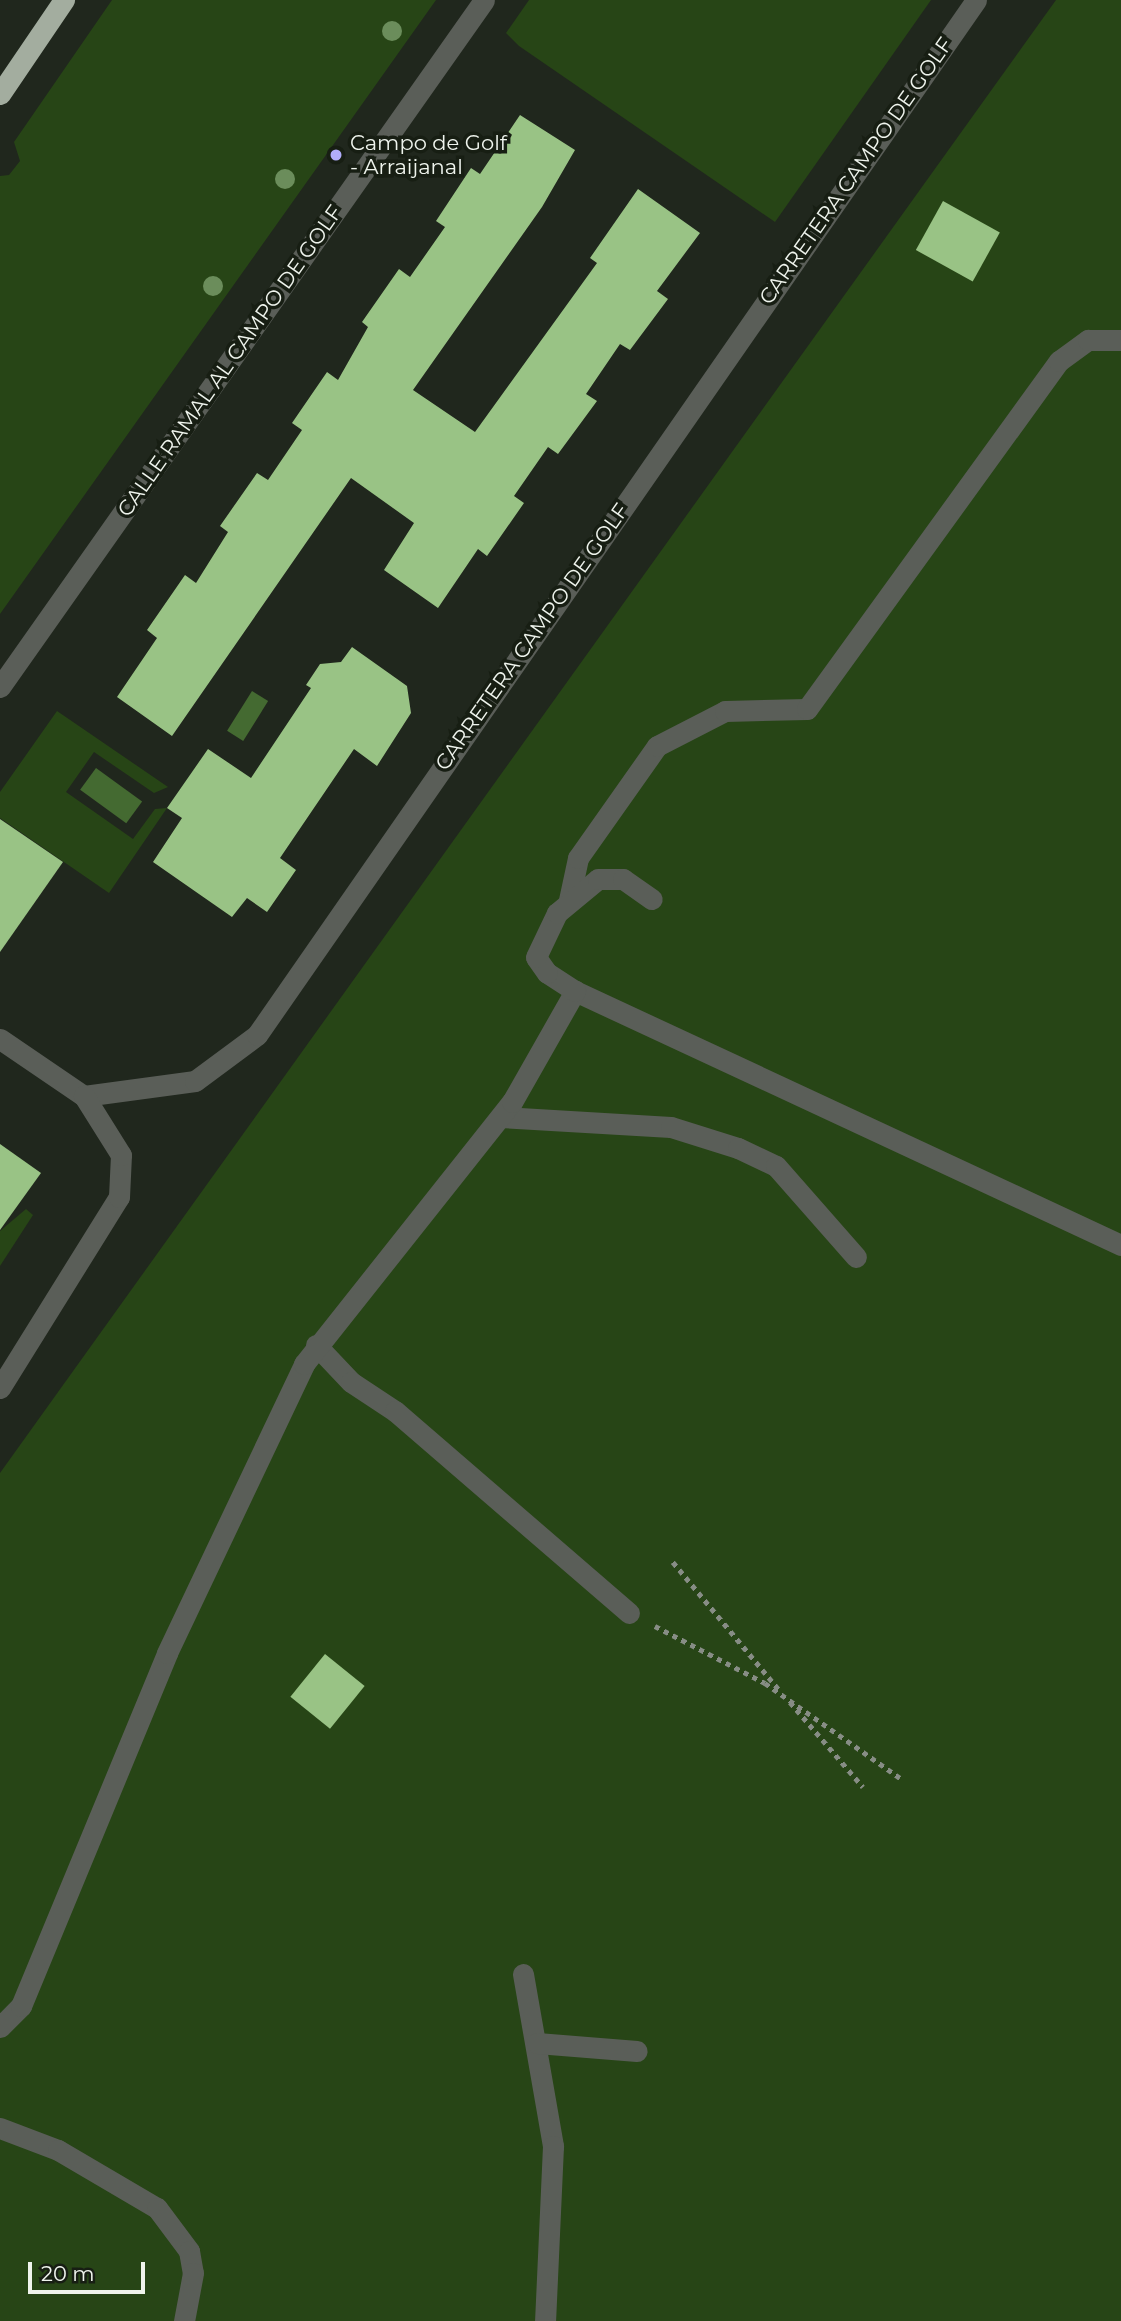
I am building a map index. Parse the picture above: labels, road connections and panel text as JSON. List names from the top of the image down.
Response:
{
  "streets": {
    "street": ["CARRETERA CAMPO DE GOLF", "CALLE RAMAL AL CAMPO DE GOLF"]
  },
  "places": ["Campo de Golf - Arraijanal"],
  "scale_bar": "20 m"
}
